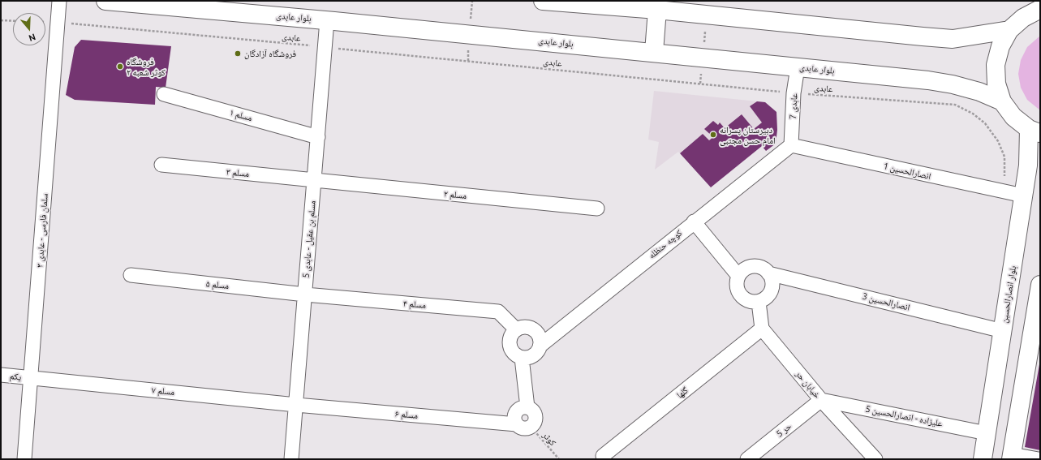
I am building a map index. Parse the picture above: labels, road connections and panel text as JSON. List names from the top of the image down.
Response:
{
  "streets": {
    "main road": ["بلوار عابدی", "بلوار انصارالحسین"],
    "street": [
      "عابدی 7",
      "مسلم ۱",
      "انصارالحسین 1",
      "مسلم ۳",
      "مسلم ۲",
      "سلمان فارسی - عابدی ۳",
      "مسلم بن عقیل - عابدی 5",
      "کوچه حنظله",
      "مسلم ۵",
      "انصارالحسین 3",
      "مسلم ۴",
      "یکم",
      "خیابان حر",
      "مسلم ۷",
      "گلها",
      "مسلم ۶",
      "علیزاده - انصارالحسین 5",
      "حر 5"
    ],
    "path": ["عابدی", "کوثر"]
  },
  "crossings": [
    ["بلوار عابدی", "عابدی 7"],
    ["بلوار عابدی", "مسلم بن عقیل - عابدی 5"],
    ["عابدی", "عابدی 7"],
    ["عابدی", "انصارالحسین 1"],
    ["عابدی", "سلمان فارسی - عابدی ۳"],
    ["عابدی", "مسلم بن عقیل - عابدی 5"],
    ["عابدی 7", "انصارالحسین 1"],
    ["عابدی 7", "کوچه حنظله"],
    ["مسلم ۱", "مسلم بن عقیل - عابدی 5"],
    ["انصارالحسین 1", "کوچه حنظله"],
    ["انصارالحسین 1", "بلوار انصارالحسین"],
    ["مسلم ۳", "مسلم ۲"],
    ["مسلم ۳", "مسلم بن عقیل - عابدی 5"],
    ["مسلم ۲", "مسلم بن عقیل - عابدی 5"],
    ["سلمان فارسی - عابدی ۳", "یکم"],
    ["سلمان فارسی - عابدی ۳", "مسلم ۷"],
    ["مسلم بن عقیل - عابدی 5", "مسلم ۵"],
    ["مسلم بن عقیل - عابدی 5", "مسلم ۴"],
    ["مسلم بن عقیل - عابدی 5", "مسلم ۷"],
    ["مسلم بن عقیل - عابدی 5", "مسلم ۶"],
    ["کوچه حنظله", "مسلم ۴"],
    ["مسلم ۵", "مسلم ۴"],
    ["بلوار انصارالحسین", "انصارالحسین 3"],
    ["بلوار انصارالحسین", "علیزاده - انصارالحسین 5"],
    ["یکم", "مسلم ۷"],
    ["خیابان حر", "گلها"],
    ["خیابان حر", "علیزاده - انصارالحسین 5"],
    ["خیابان حر", "حر 5"],
    ["مسلم ۷", "مسلم ۶"],
    ["مسلم ۶", "کوثر"],
    ["علیزاده - انصارالحسین 5", "حر 5"]
  ],
  "places": ["فروشگاه آزادگان", "فروشگاه کوثر شعبه ۲", "دبیرستان پسرانه امام حسن مجتبی"],
  "north": "bottom"
}
